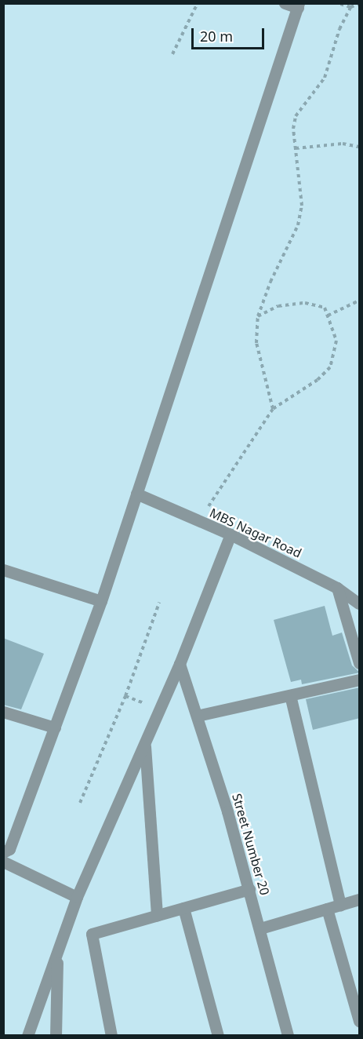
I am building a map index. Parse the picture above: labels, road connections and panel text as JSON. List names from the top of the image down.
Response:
{
  "streets": {
    "street": ["MBS Nagar Road", "Street Number 20"]
  },
  "scale_bar": "20 m"
}
